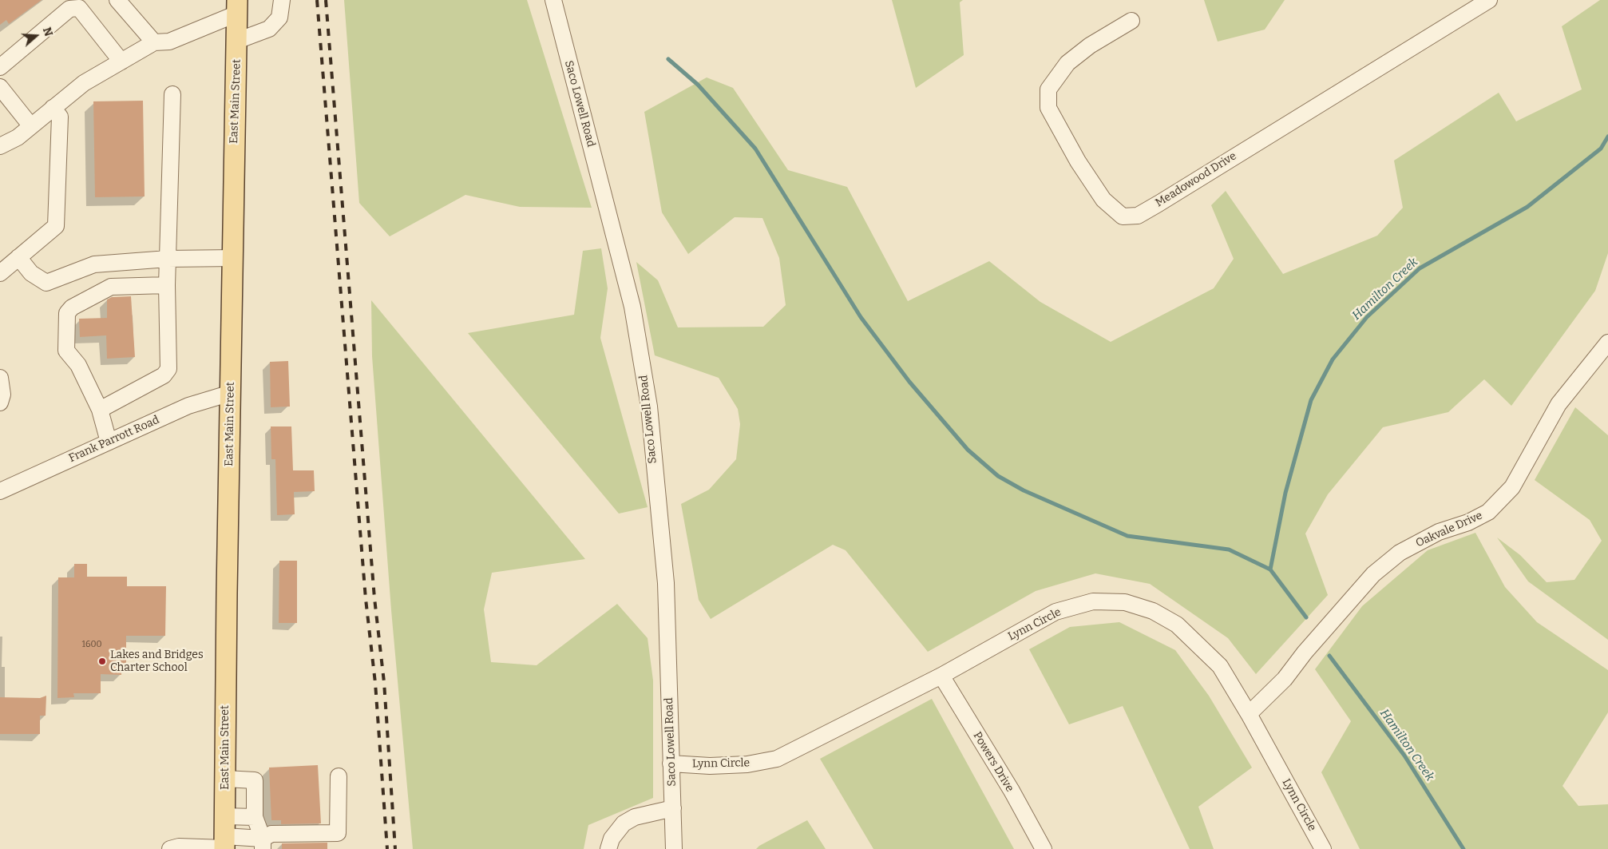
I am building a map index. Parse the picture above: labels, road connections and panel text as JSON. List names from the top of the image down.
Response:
{
  "streets": {
    "main road": ["East Main Street"],
    "street": [
      "Saco Lowell Road",
      "Meadowood Drive",
      "Frank Parrott Road",
      "Oakvale Drive",
      "Lynn Circle",
      "Powers Drive"
    ]
  },
  "crossings": [
    ["East Main Street", "Frank Parrott Road"],
    ["Saco Lowell Road", "Lynn Circle"],
    ["Oakvale Drive", "Lynn Circle"],
    ["Lynn Circle", "Powers Drive"]
  ],
  "water": ["Hamilton Creek"],
  "places": ["Lakes and Bridges Charter School"],
  "house_numbers": ["1600"],
  "north": "right"
}
